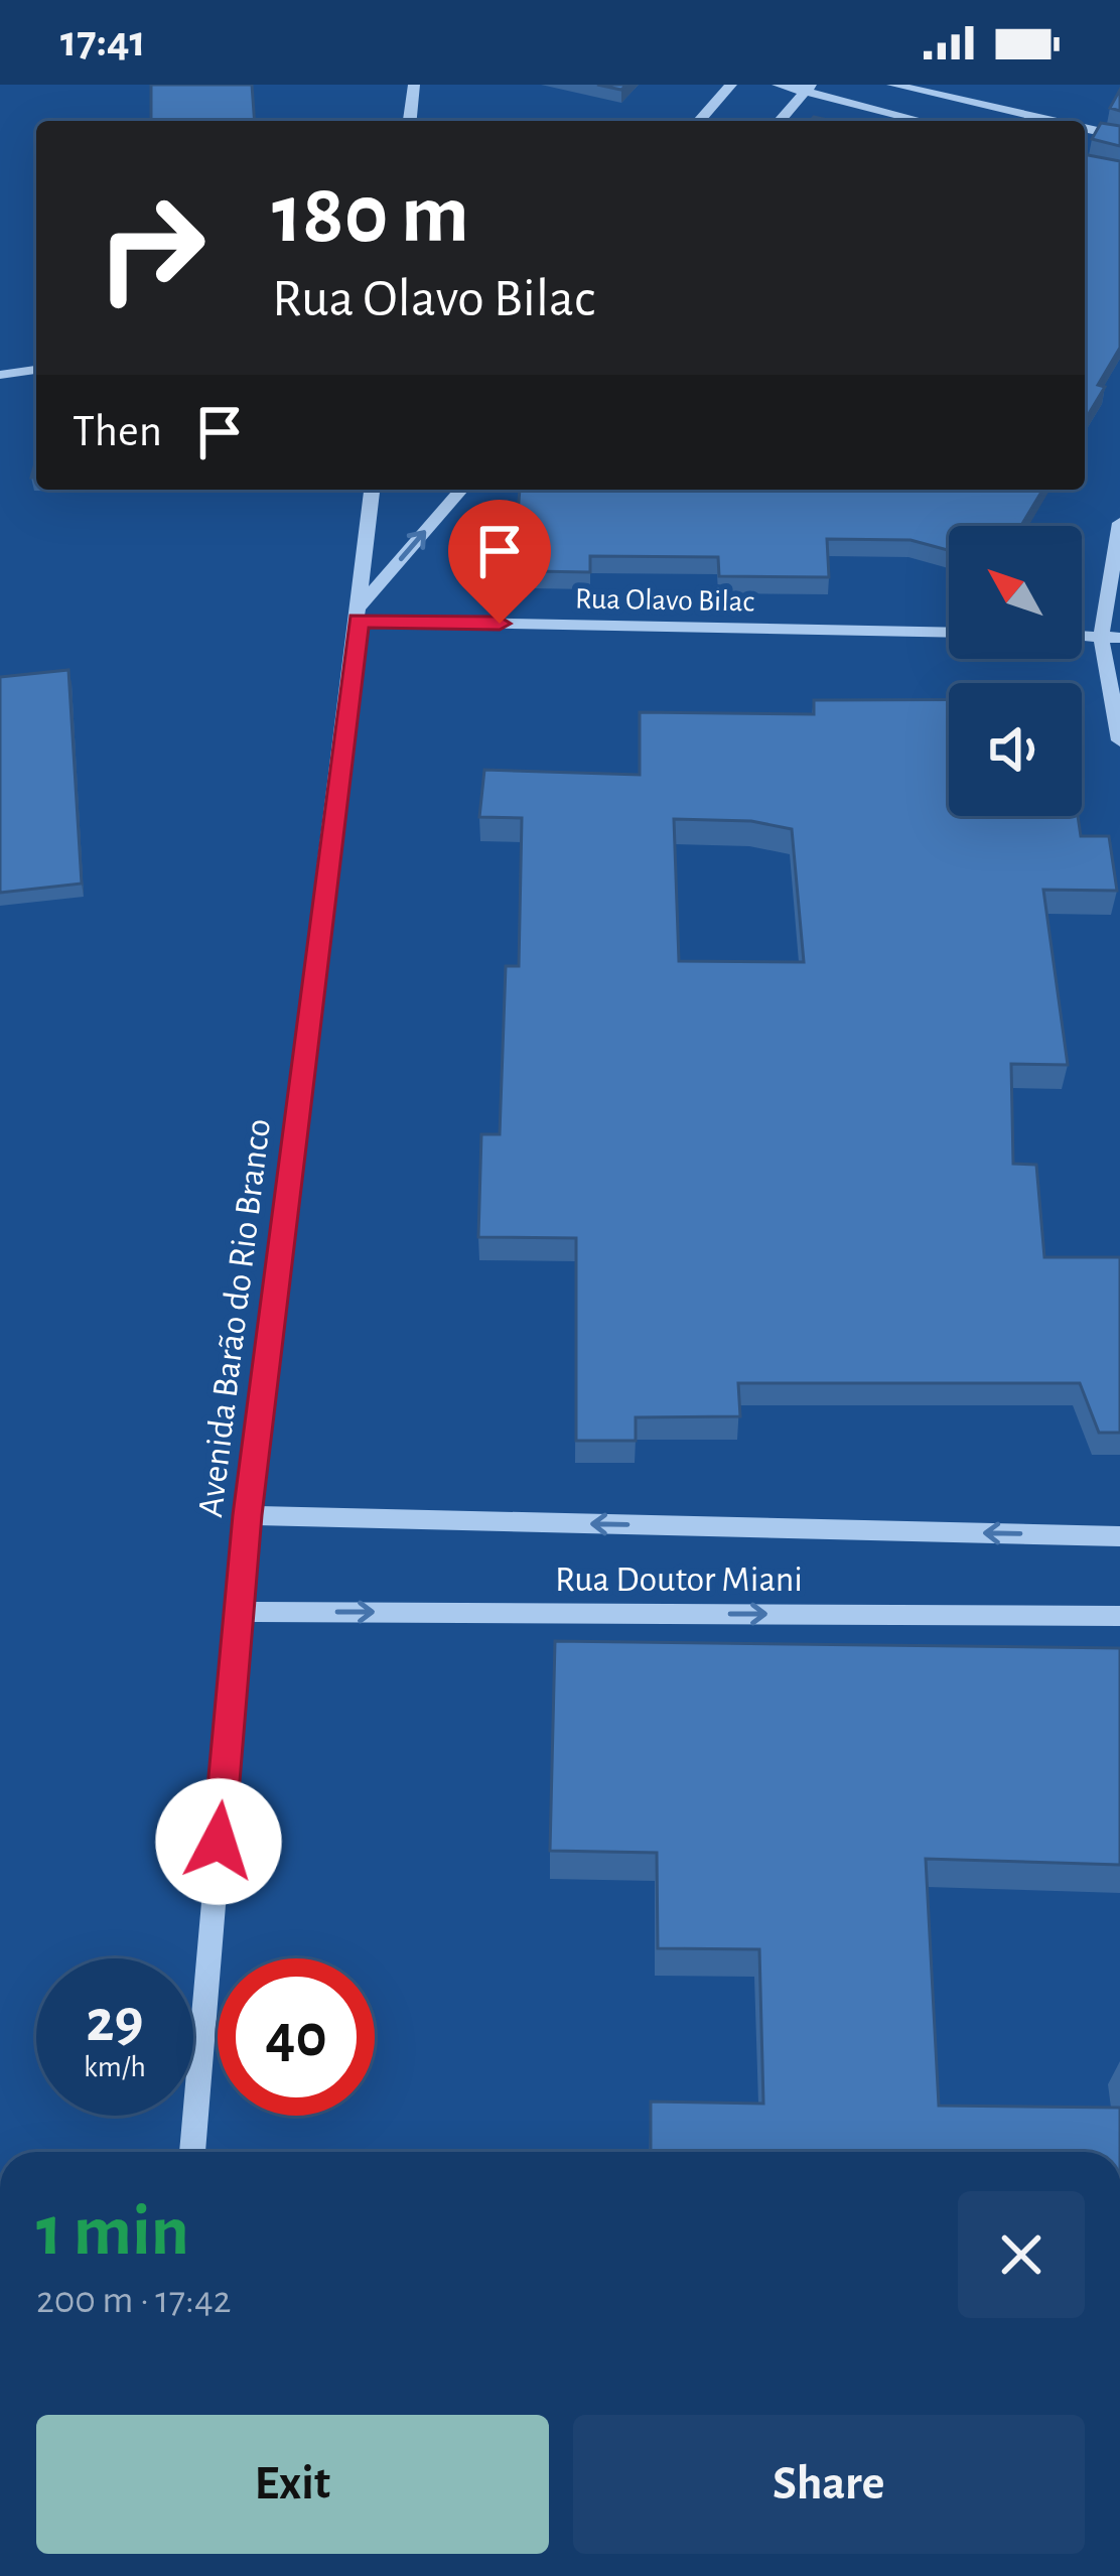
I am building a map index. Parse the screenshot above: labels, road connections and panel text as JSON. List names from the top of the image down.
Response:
{
  "streets": {
    "street": ["Rua Olavo Bilac", "Avenida Barão do Rio Branco", "Rua Doutor Miani"]
  },
  "crossings": [
    ["Rua Olavo Bilac", "Avenida Barão do Rio Branco"],
    ["Avenida Barão do Rio Branco", "Rua Doutor Miani"]
  ],
  "north": "top left",
  "page": {
    "status": "17:41",
    "turn": ["180 m", "Rua Olavo Bilac"],
    "then": "Then",
    "speed": "29 km/h",
    "limit": "40",
    "heading": ["1 min", "200 m · 17:42"],
    "buttons": ["Exit", "Share"]
  }
}
